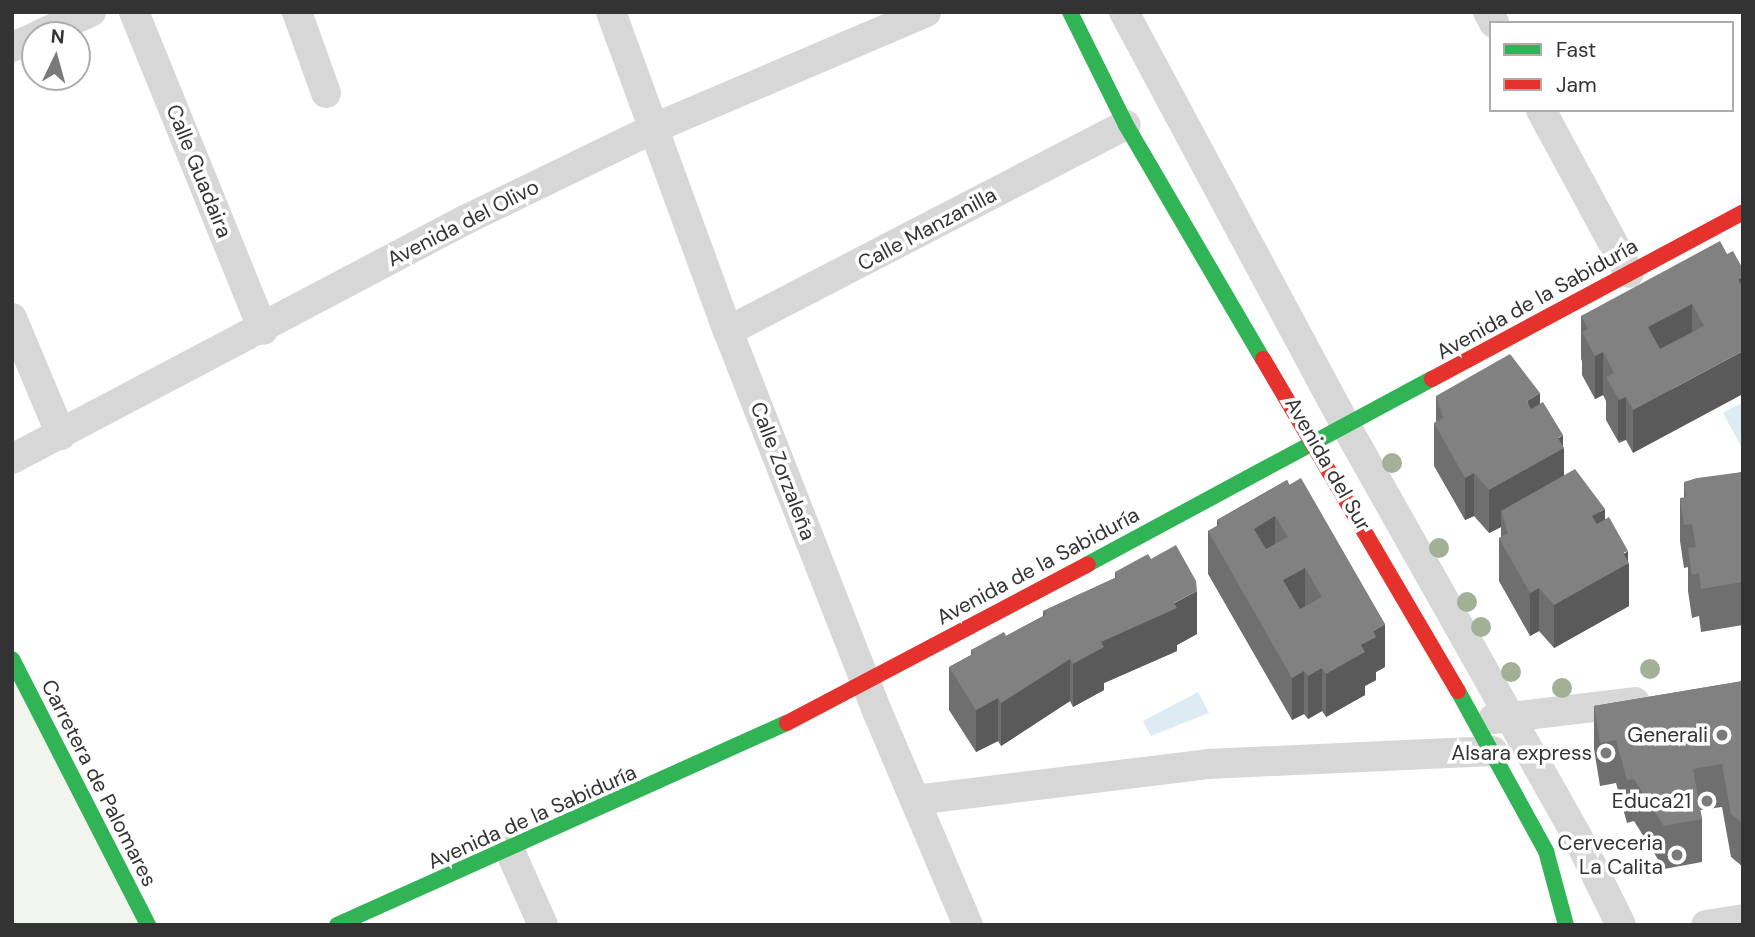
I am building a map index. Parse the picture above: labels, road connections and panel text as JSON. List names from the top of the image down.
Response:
{
  "streets": {
    "street": [
      "Calle Guadaira",
      "Avenida del Olivo",
      "Calle Manzanilla",
      "Avenida de la Sabiduría",
      "Avenida del Sur",
      "Calle Zorzaleña",
      "Carretera de Palomares"
    ]
  },
  "crossings": [
    ["Calle Guadaira", "Avenida del Olivo"],
    ["Avenida del Olivo", "Calle Zorzaleña"],
    ["Calle Manzanilla", "Avenida del Sur"],
    ["Calle Manzanilla", "Calle Zorzaleña"],
    ["Avenida de la Sabiduría", "Avenida del Sur"],
    ["Avenida de la Sabiduría", "Calle Zorzaleña"]
  ],
  "places": [
    "Generali",
    "Alsara express",
    "Educa21",
    "Cerveceria La Calita"
  ],
  "legend": ["Fast", "Jam"],
  "north": "top"
}
